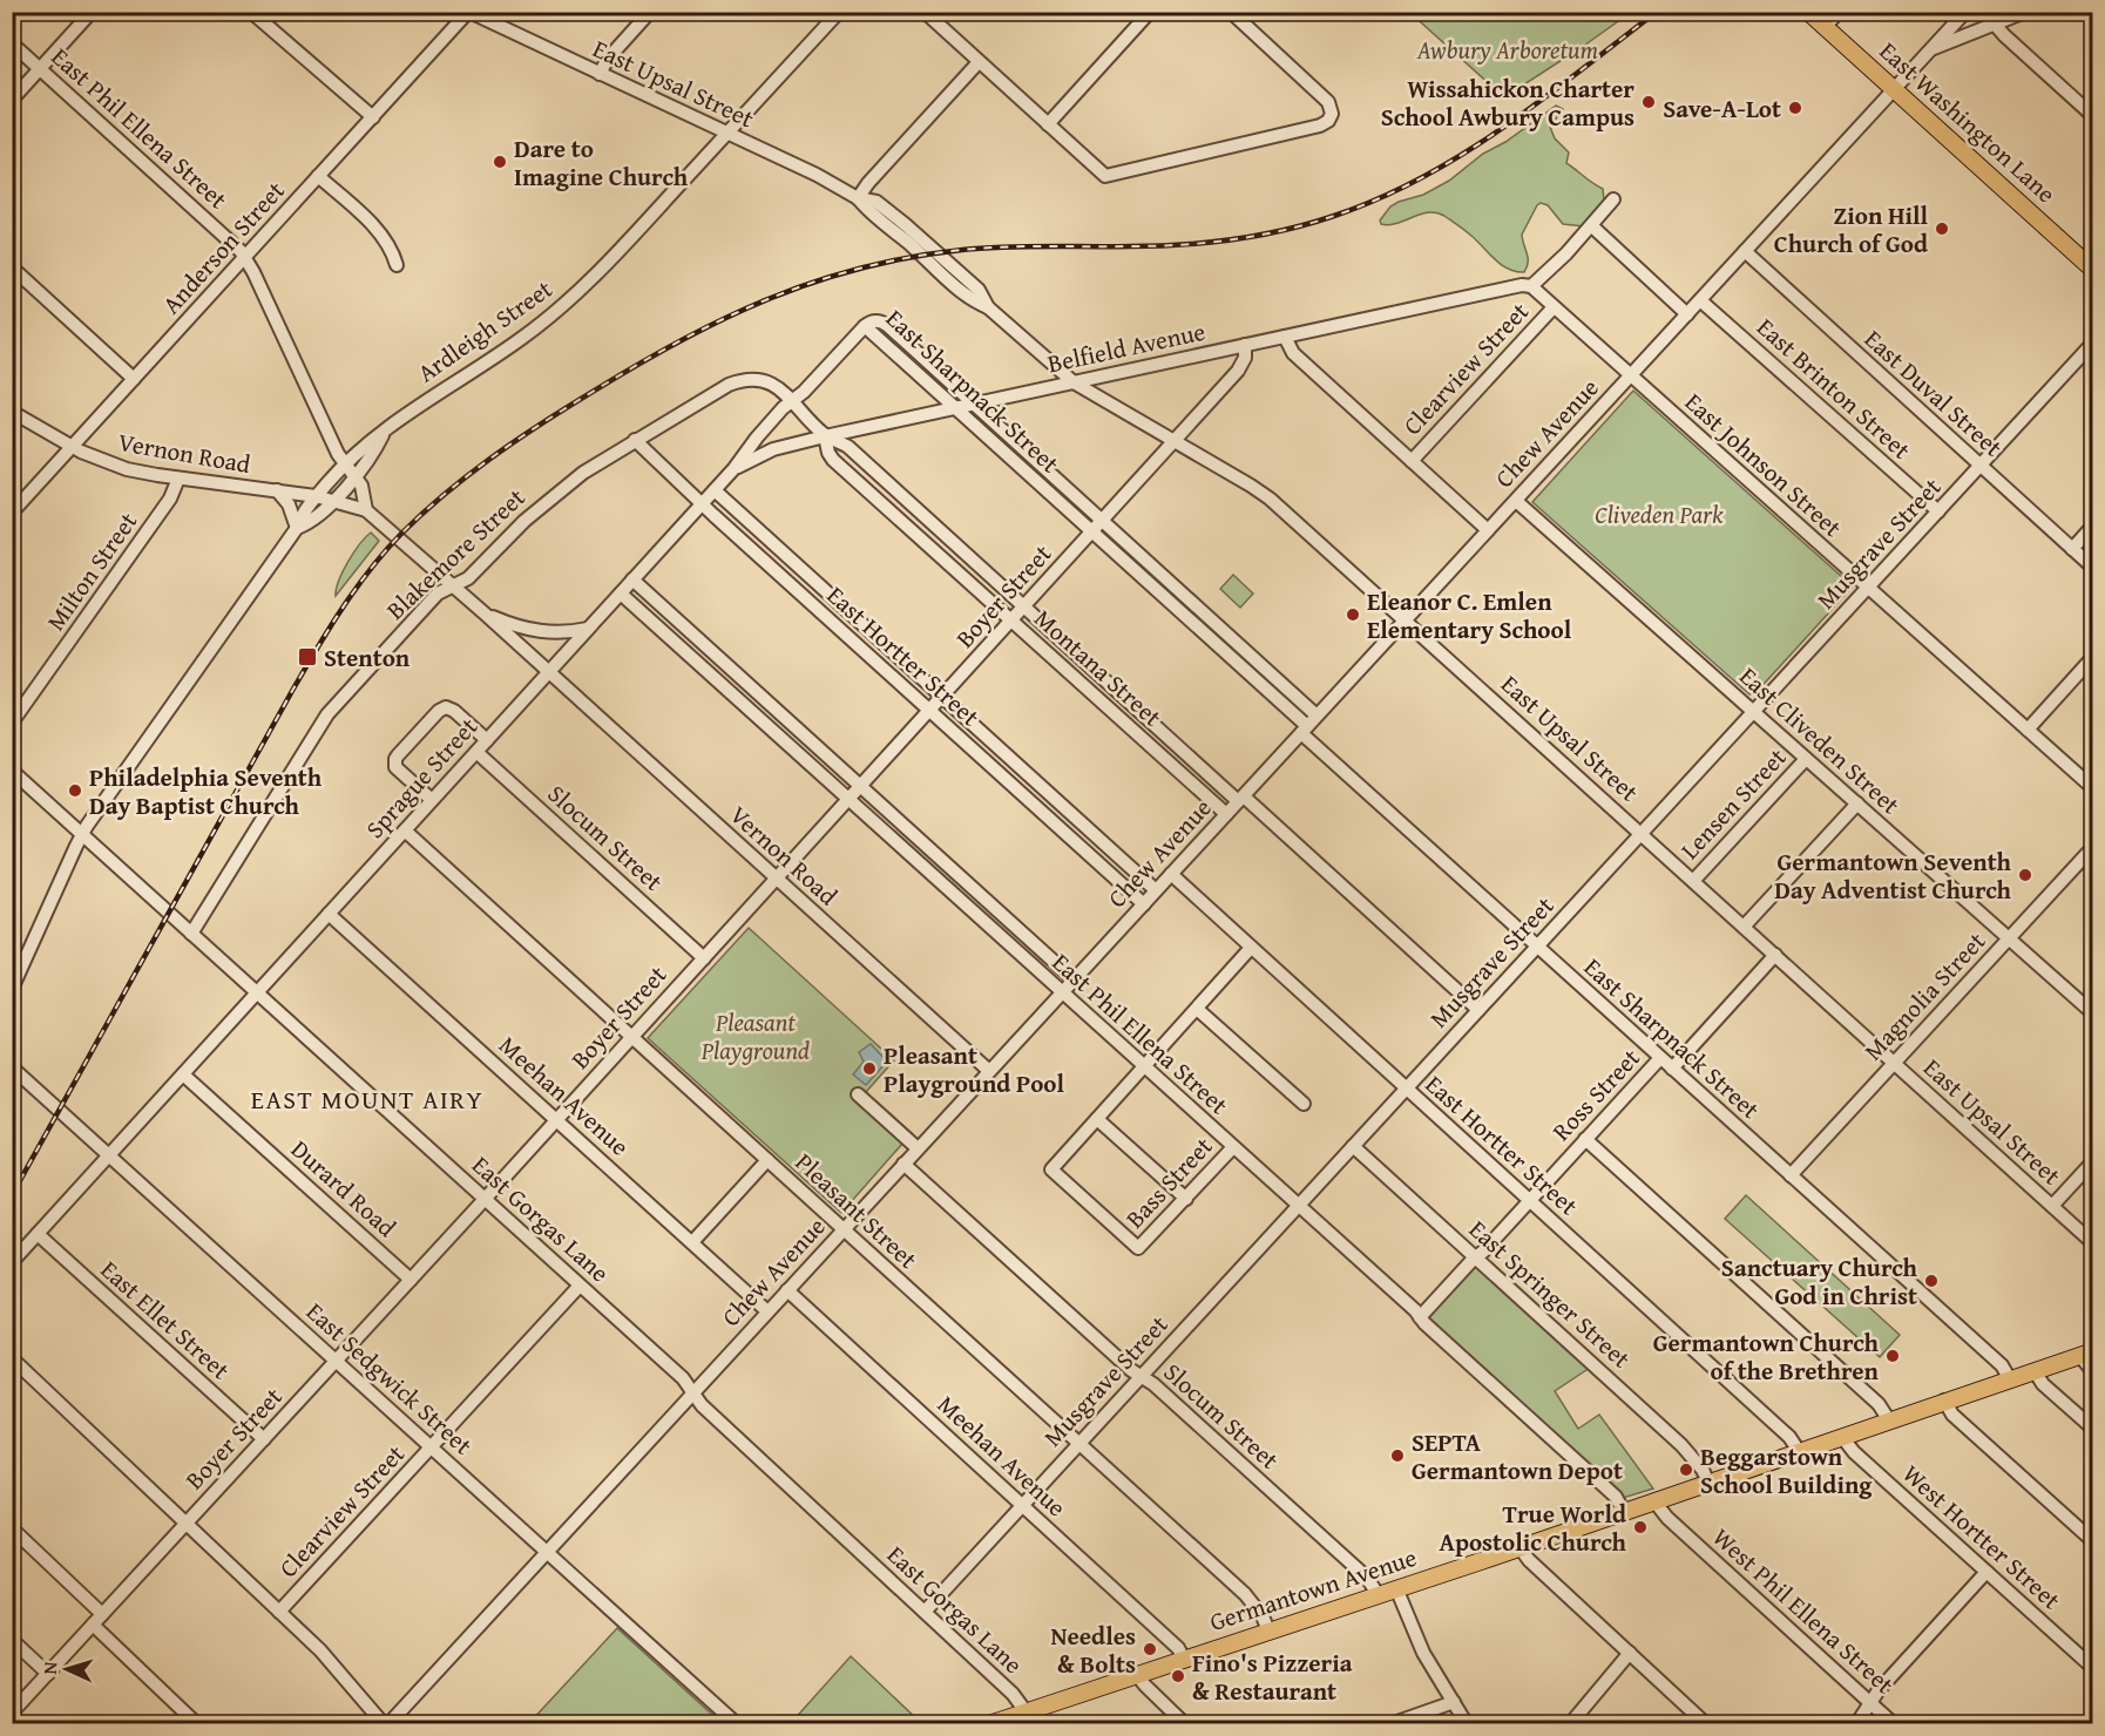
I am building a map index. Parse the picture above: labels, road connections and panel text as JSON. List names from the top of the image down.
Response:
{
  "streets": {
    "main road": ["East Washington Lane", "Germantown Avenue"],
    "street": [
      "East Upsal Street",
      "East Phil Ellena Street",
      "Anderson Street",
      "Ardleigh Street",
      "Belfield Avenue",
      "Clearview Street",
      "East Brinton Street",
      "East Sharpnack Street",
      "East Duval Street",
      "Chew Avenue",
      "Vernon Road",
      "East Johnson Street",
      "Musgrave Street",
      "Blakemore Street",
      "Milton Street",
      "Boyer Street",
      "East Hortter Street",
      "Montana Street",
      "East Cliveden Street",
      "Sprague Street",
      "Lensen Street",
      "Slocum Street",
      "Magnolia Street",
      "Ross Street",
      "Meehan Avenue",
      "Bass Street",
      "Durard Road",
      "Pleasant Street",
      "East Gorgas Lane",
      "East Springer Street",
      "East Ellet Street",
      "East Sedgwick Street",
      "West Hortter Street",
      "West Phil Ellena Street"
    ]
  },
  "crossings": [
    ["East Upsal Street", "Anderson Street"],
    ["East Upsal Street", "Ardleigh Street"],
    ["East Upsal Street", "Belfield Avenue"],
    ["East Upsal Street", "Chew Avenue"],
    ["East Upsal Street", "Musgrave Street"],
    ["East Upsal Street", "Boyer Street"],
    ["East Upsal Street", "Lensen Street"],
    ["East Upsal Street", "Magnolia Street"],
    ["East Upsal Street", "Ross Street"],
    ["East Washington Lane", "Chew Avenue"],
    ["East Phil Ellena Street", "Anderson Street"],
    ["East Phil Ellena Street", "Ardleigh Street"],
    ["East Phil Ellena Street", "Chew Avenue"],
    ["East Phil Ellena Street", "Vernon Road"],
    ["East Phil Ellena Street", "Musgrave Street"],
    ["East Phil Ellena Street", "Boyer Street"],
    ["East Phil Ellena Street", "Sprague Street"],
    ["East Phil Ellena Street", "Ross Street"],
    ["East Phil Ellena Street", "Bass Street"],
    ["East Phil Ellena Street", "Germantown Avenue"],
    ["Anderson Street", "Vernon Road"],
    ["Ardleigh Street", "Vernon Road"],
    ["Ardleigh Street", "East Gorgas Lane"],
    ["Belfield Avenue", "Clearview Street"],
    ["Belfield Avenue", "East Sharpnack Street"],
    ["Belfield Avenue", "East Johnson Street"],
    ["Belfield Avenue", "Boyer Street"],
    ["Belfield Avenue", "Montana Street"],
    ["Belfield Avenue", "Sprague Street"],
    ["Clearview Street", "East Johnson Street"],
    ["Clearview Street", "East Gorgas Lane"],
    ["Clearview Street", "East Sedgwick Street"],
    ["East Brinton Street", "Chew Avenue"],
    ["East Brinton Street", "Musgrave Street"],
    ["East Sharpnack Street", "Chew Avenue"],
    ["East Sharpnack Street", "Musgrave Street"],
    ["East Sharpnack Street", "Boyer Street"],
    ["East Sharpnack Street", "Sprague Street"],
    ["East Sharpnack Street", "Magnolia Street"],
    ["East Sharpnack Street", "Ross Street"],
    ["East Sharpnack Street", "Germantown Avenue"],
    ["East Duval Street", "Chew Avenue"],
    ["East Duval Street", "Musgrave Street"],
    ["Chew Avenue", "Vernon Road"],
    ["Chew Avenue", "East Johnson Street"],
    ["Chew Avenue", "East Hortter Street"],
    ["Chew Avenue", "Montana Street"],
    ["Chew Avenue", "East Cliveden Street"],
    ["Chew Avenue", "Slocum Street"],
    ["Chew Avenue", "Meehan Avenue"],
    ["Chew Avenue", "Pleasant Street"],
    ["Chew Avenue", "East Gorgas Lane"],
    ["Chew Avenue", "East Sedgwick Street"],
    ["Vernon Road", "Blakemore Street"],
    ["Vernon Road", "Milton Street"],
    ["Vernon Road", "Boyer Street"],
    ["Vernon Road", "Sprague Street"],
    ["East Johnson Street", "Musgrave Street"],
    ["Musgrave Street", "East Hortter Street"],
    ["Musgrave Street", "Montana Street"],
    ["Musgrave Street", "East Cliveden Street"],
    ["Musgrave Street", "Slocum Street"],
    ["Musgrave Street", "Meehan Avenue"],
    ["Musgrave Street", "Pleasant Street"],
    ["Musgrave Street", "East Gorgas Lane"],
    ["Musgrave Street", "East Springer Street"],
    ["Blakemore Street", "East Hortter Street"],
    ["Blakemore Street", "Montana Street"],
    ["Blakemore Street", "East Gorgas Lane"],
    ["Boyer Street", "East Hortter Street"],
    ["Boyer Street", "Montana Street"],
    ["Boyer Street", "Slocum Street"],
    ["Boyer Street", "Meehan Avenue"],
    ["Boyer Street", "Durard Road"],
    ["Boyer Street", "Pleasant Street"],
    ["Boyer Street", "East Gorgas Lane"],
    ["Boyer Street", "East Ellet Street"],
    ["Boyer Street", "East Sedgwick Street"],
    ["East Hortter Street", "Sprague Street"],
    ["East Hortter Street", "Ross Street"],
    ["East Hortter Street", "Germantown Avenue"],
    ["Montana Street", "Sprague Street"],
    ["East Cliveden Street", "Lensen Street"],
    ["East Cliveden Street", "Magnolia Street"],
    ["Sprague Street", "Slocum Street"],
    ["Sprague Street", "Meehan Avenue"],
    ["Sprague Street", "Durard Road"],
    ["Sprague Street", "Pleasant Street"],
    ["Sprague Street", "East Gorgas Lane"],
    ["Sprague Street", "East Ellet Street"],
    ["Sprague Street", "East Sedgwick Street"],
    ["Slocum Street", "Germantown Avenue"],
    ["Ross Street", "East Springer Street"],
    ["Meehan Avenue", "Germantown Avenue"],
    ["Pleasant Street", "Germantown Avenue"],
    ["East Gorgas Lane", "Germantown Avenue"],
    ["East Springer Street", "Germantown Avenue"],
    ["West Hortter Street", "Germantown Avenue"],
    ["Germantown Avenue", "West Phil Ellena Street"]
  ],
  "districts": ["EAST MOUNT AIRY"],
  "parks": ["Awbury Arboretum", "Cliveden Park", "Pleasant Playground"],
  "places": {
    "other": [
      "Wissahickon Charter School Awbury Campus",
      "Save-A-Lot",
      "Dare to Imagine Church",
      "Zion Hill Church of God",
      "Eleanor C. Emlen Elementary School",
      "Philadelphia Seventh Day Baptist Church",
      "Germantown Seventh Day Adventist Church",
      "Pleasant Playground Pool",
      "Sanctuary Church God in Christ",
      "Germantown Church of the Brethren",
      "SEPTA Germantown Depot",
      "Beggarstown School Building",
      "True World Apostolic Church",
      "Needles & Bolts",
      "Fino's Pizzeria & Restaurant"
    ],
    "transit": ["Stenton"]
  },
  "north": "left"
}
